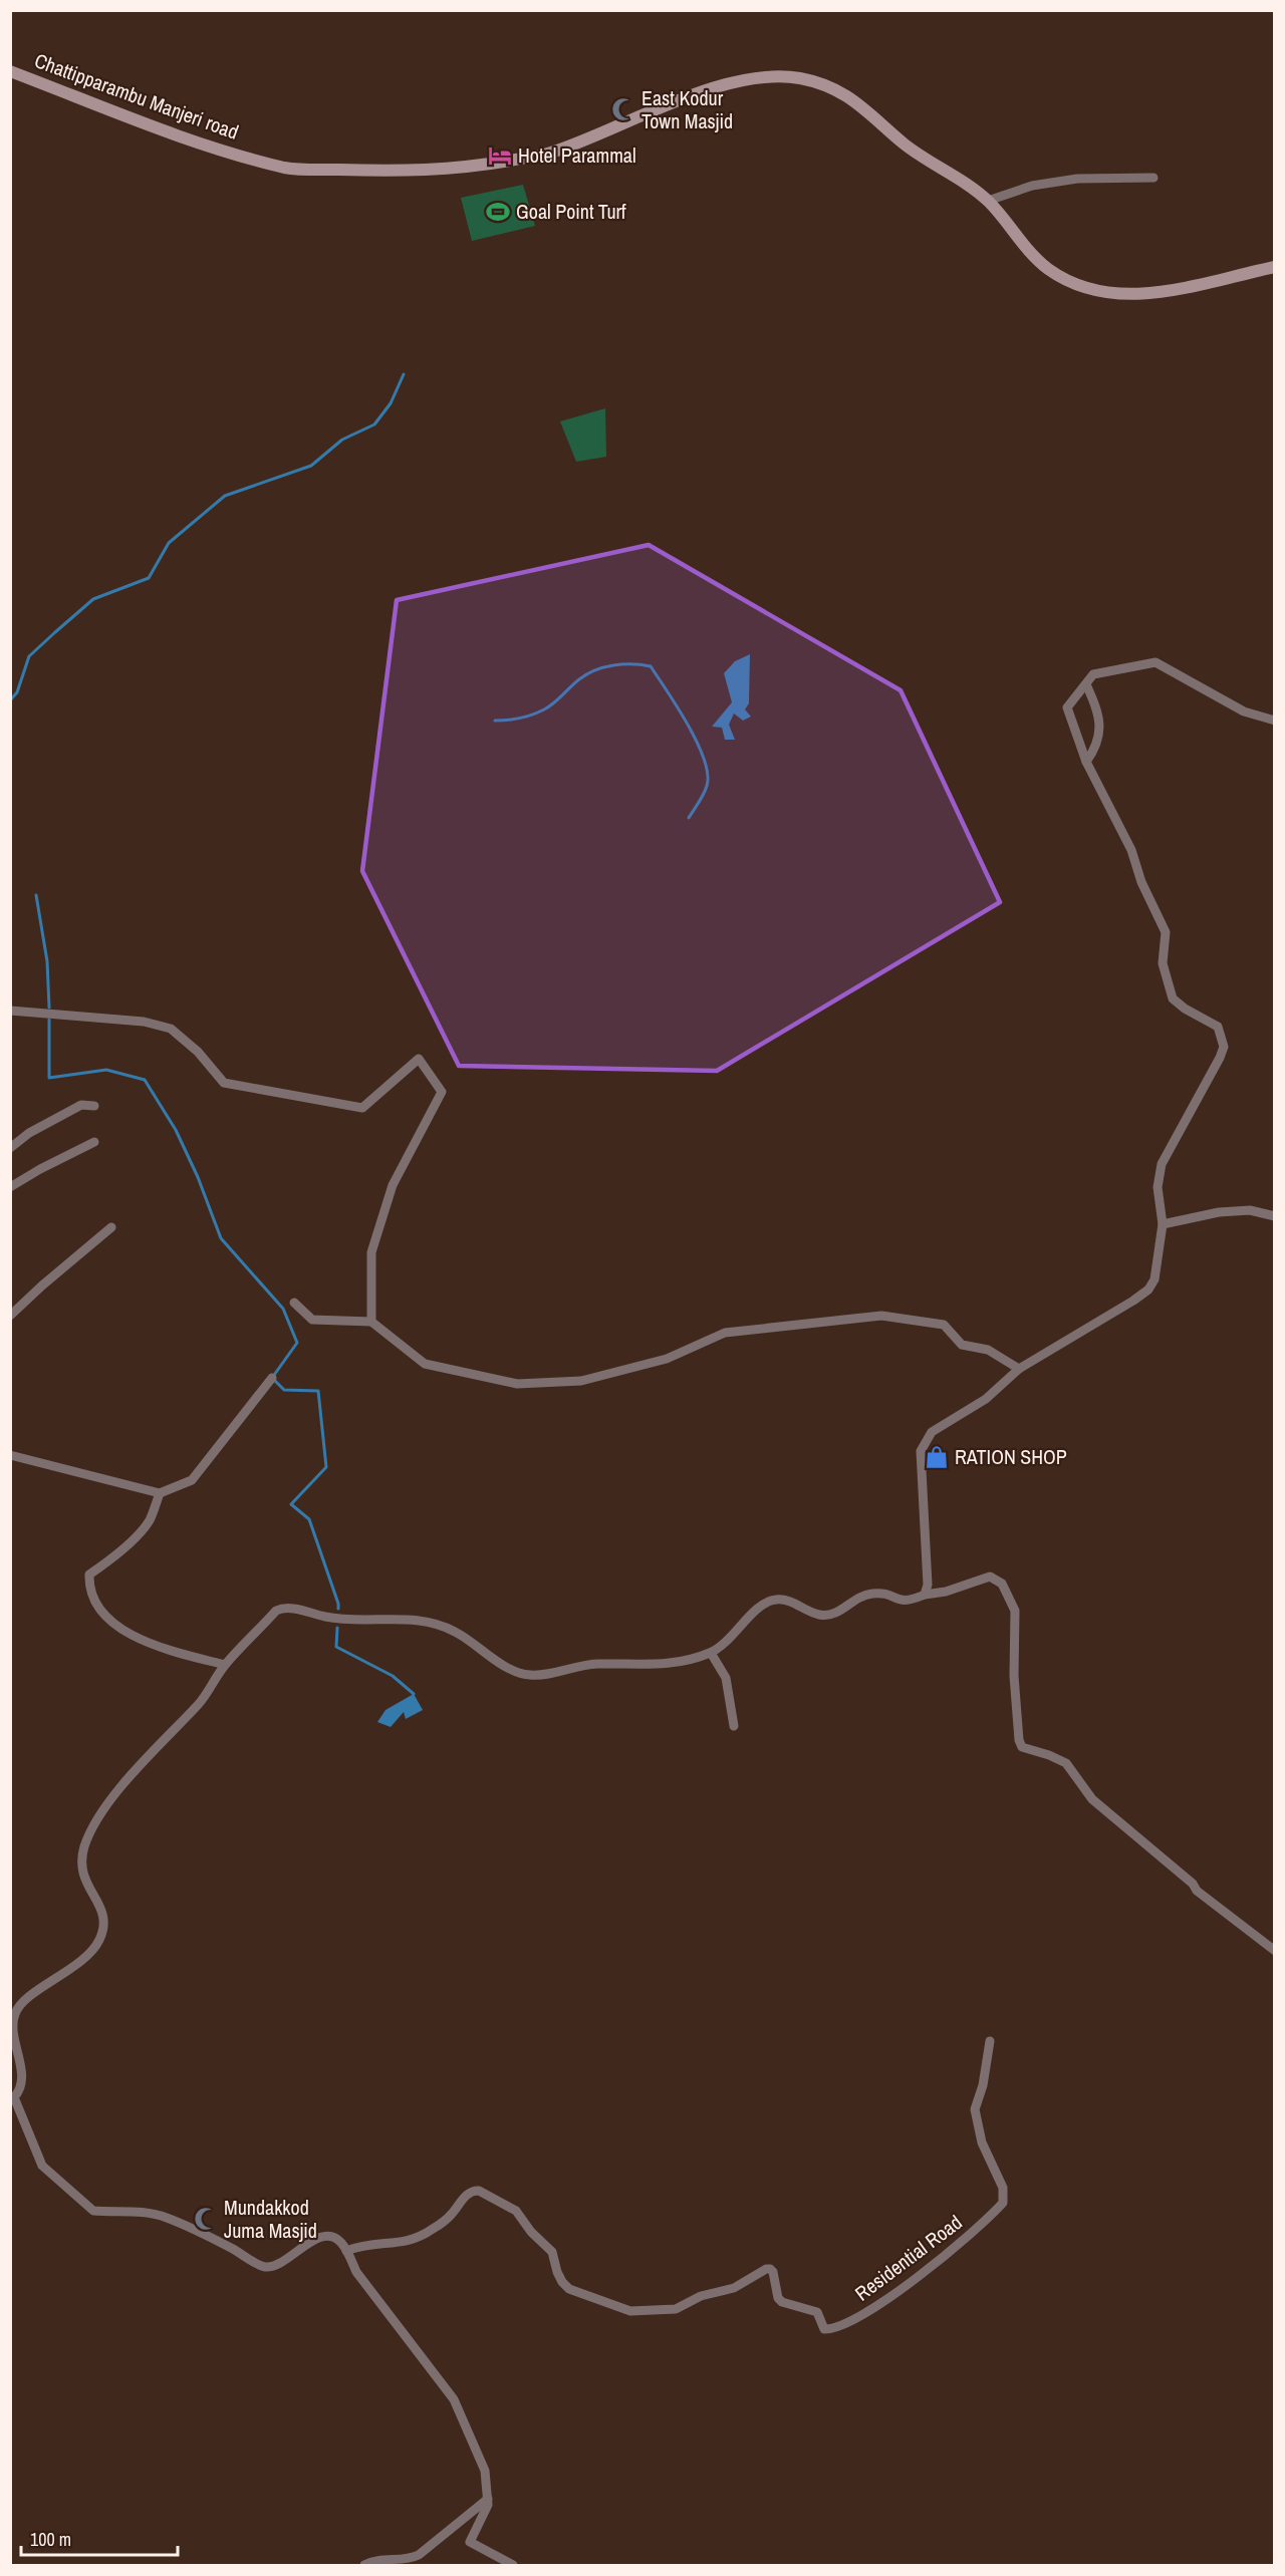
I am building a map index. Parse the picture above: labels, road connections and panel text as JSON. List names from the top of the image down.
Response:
{
  "streets": {
    "main road": ["Chattipparambu Manjeri road"],
    "street": ["Residential Road"]
  },
  "places": {
    "mosque": ["East Kodur Town Masjid", "Mundakkod Juma Masjid"],
    "hotel": ["Hotel Parammal"],
    "sports": ["Goal Point Turf"],
    "shop": ["RATION SHOP"]
  },
  "scale_bar": "100 m"
}
